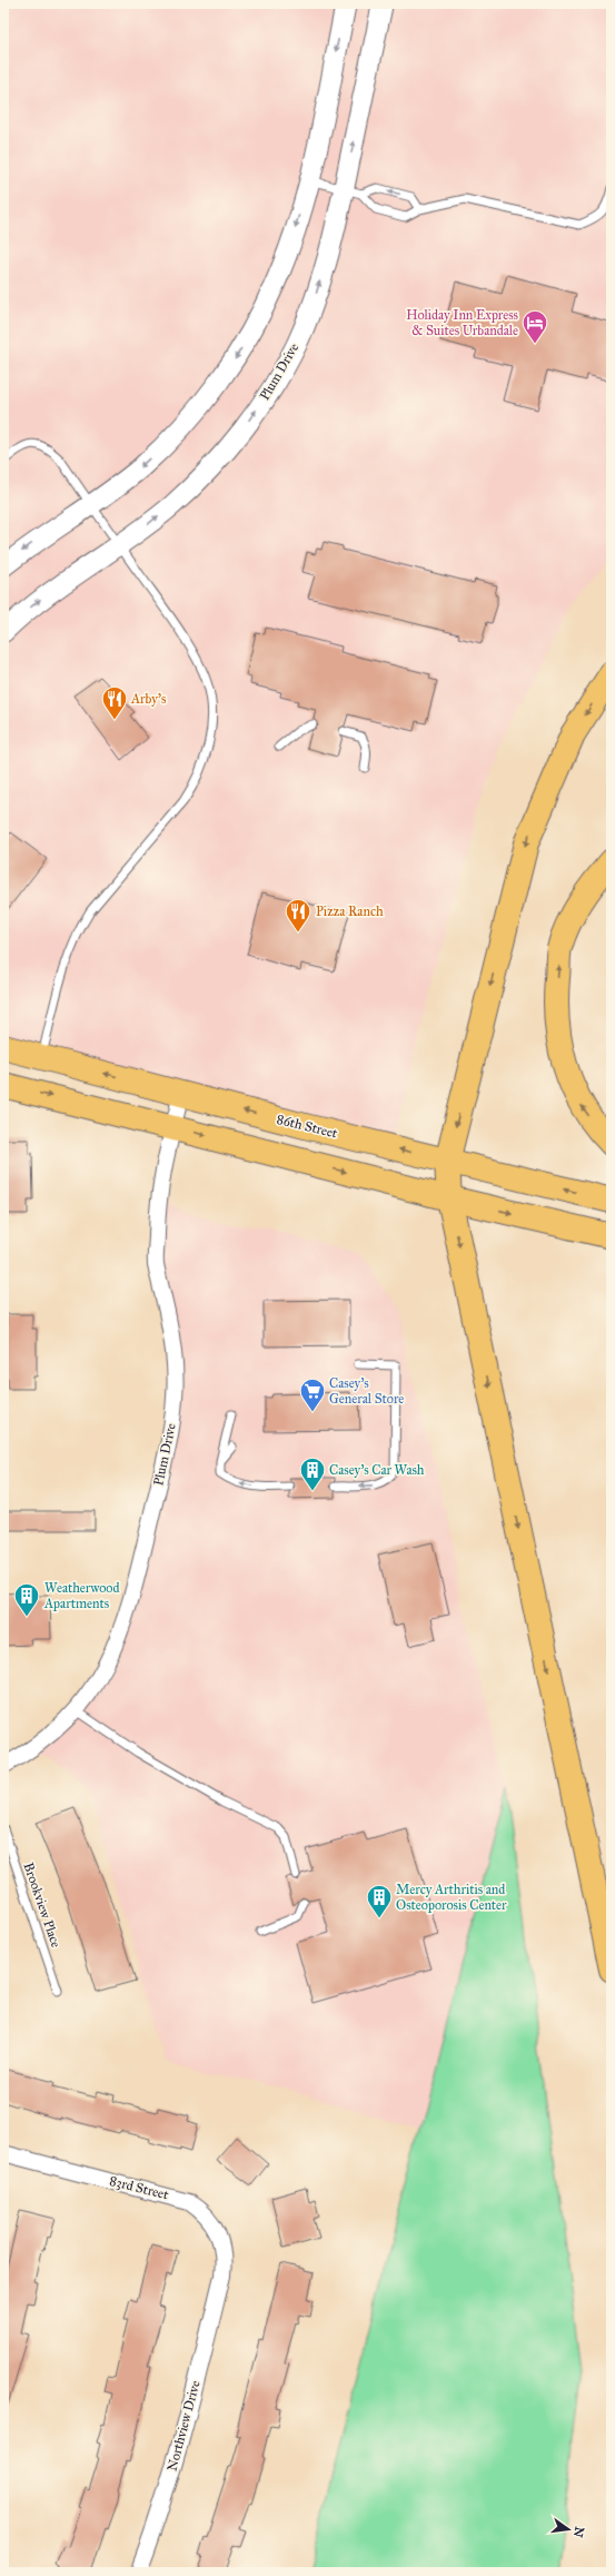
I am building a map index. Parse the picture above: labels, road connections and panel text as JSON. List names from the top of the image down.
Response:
{
  "streets": {
    "main road": ["86th Street"],
    "street": ["Plum Drive", "83rd Street", "Northview Drive"],
    "lane": ["Brookview Place"]
  },
  "crossings": [
    ["Plum Drive", "86th Street"],
    ["83rd Street", "Northview Drive"]
  ],
  "places": {
    "hotel": ["Holiday Inn Express & Suites Urbandale"],
    "restaurant": ["Arby's", "Pizza Ranch"],
    "supermarket": ["Casey's General Store"],
    "building": ["Casey's Car Wash", "Weatherwood Apartments", "Mercy Arthritis and Osteoporosis Center"]
  },
  "north": "right"
}
